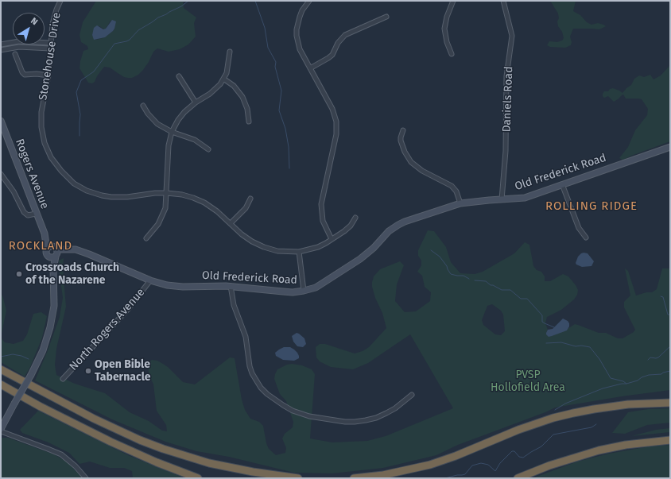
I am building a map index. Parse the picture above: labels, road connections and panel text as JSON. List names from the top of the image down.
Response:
{
  "streets": {
    "street": [
      "Stonehouse Drive",
      "Daniels Road",
      "Old Frederick Road",
      "Rogers Avenue",
      "North Rogers Avenue"
    ]
  },
  "crossings": [
    ["Daniels Road", "Old Frederick Road"],
    ["Old Frederick Road", "Rogers Avenue"],
    ["Old Frederick Road", "North Rogers Avenue"]
  ],
  "districts": ["ROLLING RIDGE", "ROCKLAND"],
  "parks": ["PVSP Hollofield Area"],
  "places": ["Crossroads Church of the Nazarene", "Open Bible Tabernacle"],
  "north": "top right"
}
